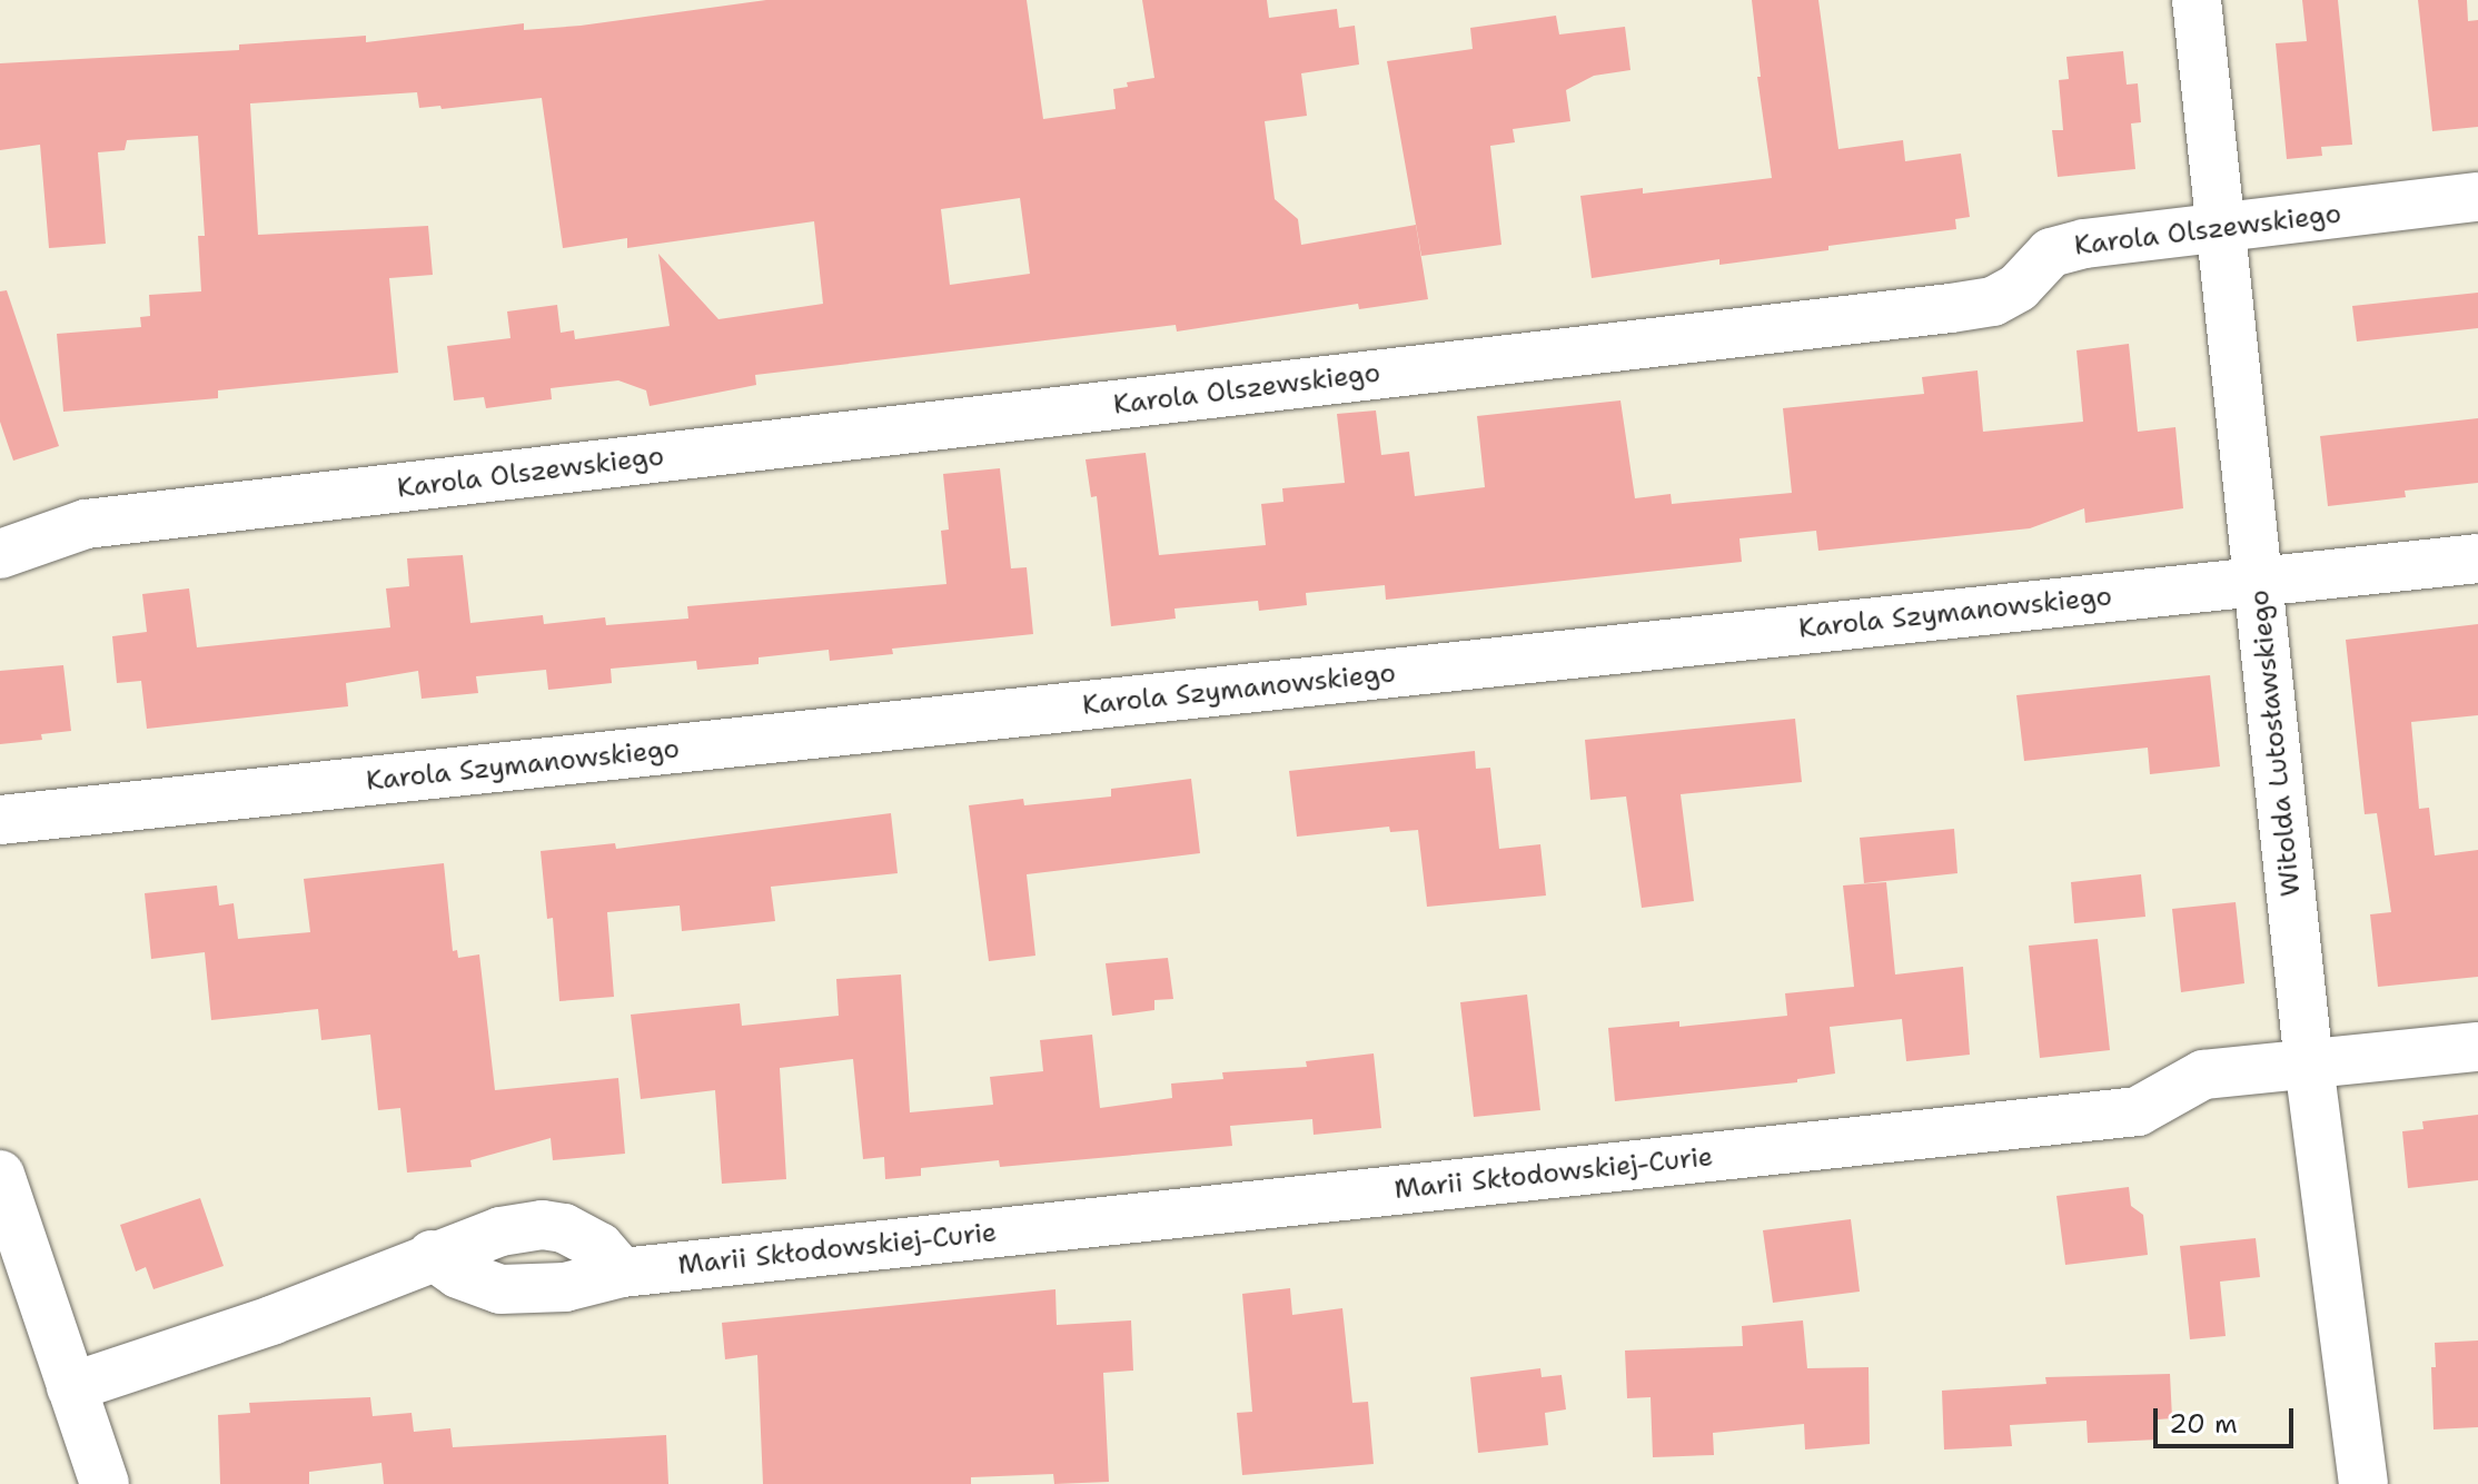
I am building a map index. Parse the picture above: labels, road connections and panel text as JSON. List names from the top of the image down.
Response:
{
  "streets": {
    "street": [
      "Karola Olszewskiego",
      "Karola Szymanowskiego",
      "Witolda Lutosławskiego",
      "Marii Skłodowskiej-Curie"
    ]
  },
  "crossings": [
    ["Karola Olszewskiego", "Witolda Lutosławskiego"],
    ["Karola Szymanowskiego", "Witolda Lutosławskiego"],
    ["Witolda Lutosławskiego", "Marii Skłodowskiej-Curie"]
  ],
  "scale_bar": "20 m"
}
